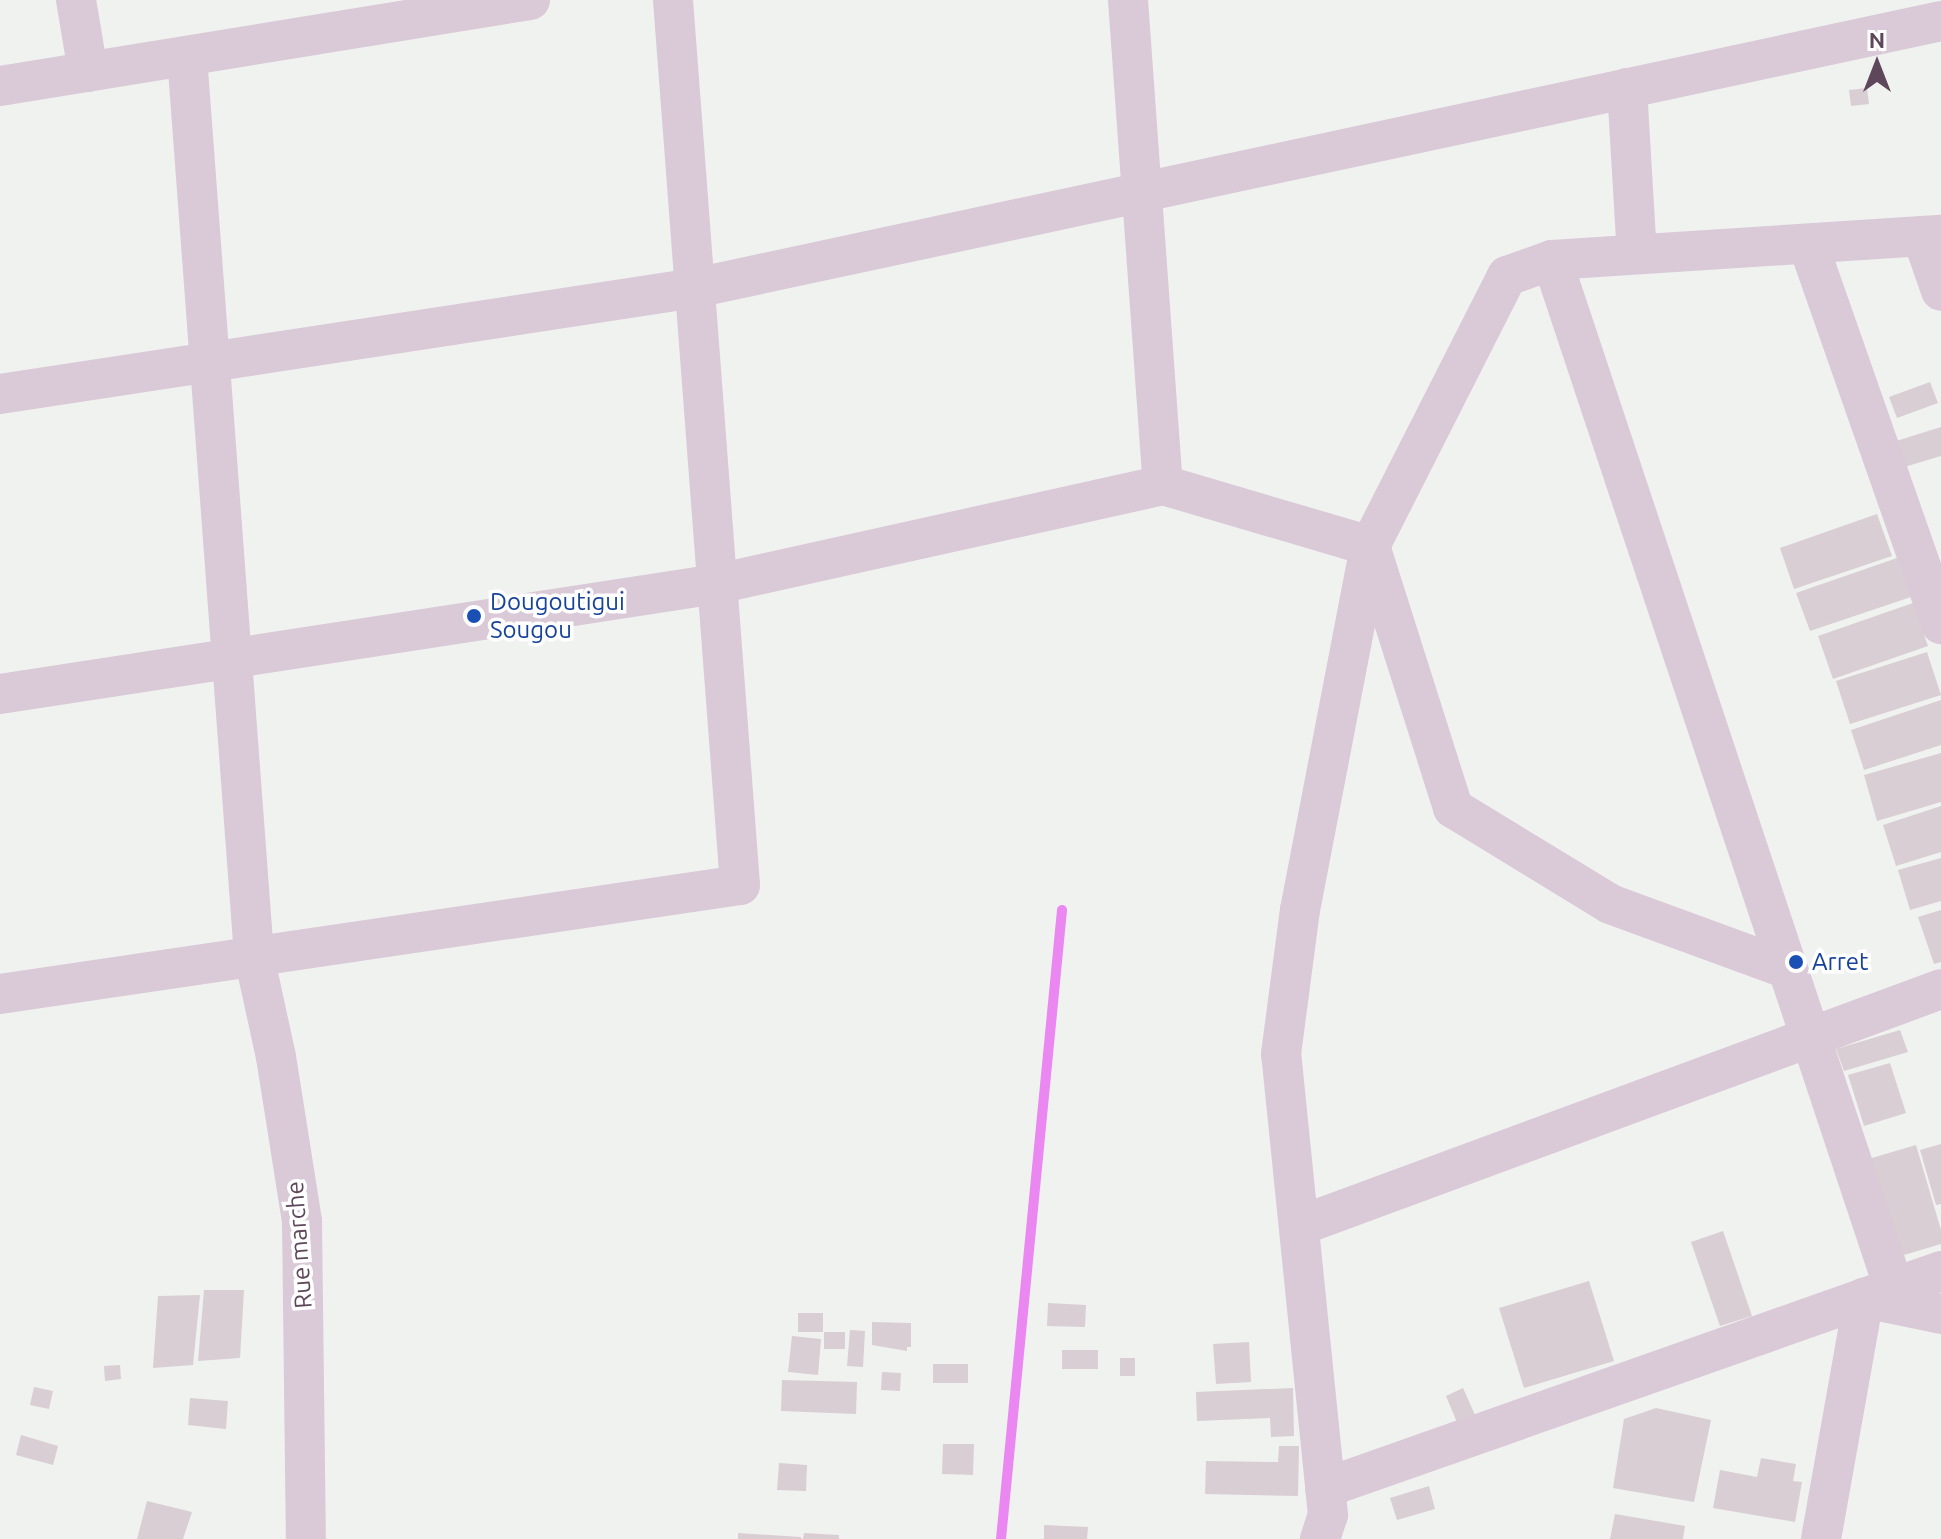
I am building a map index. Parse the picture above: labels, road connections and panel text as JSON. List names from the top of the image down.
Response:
{
  "streets": {
    "street": ["Rue marche"]
  },
  "places": ["Dougoutigui Sougou", "Arret"],
  "north": "top"
}
